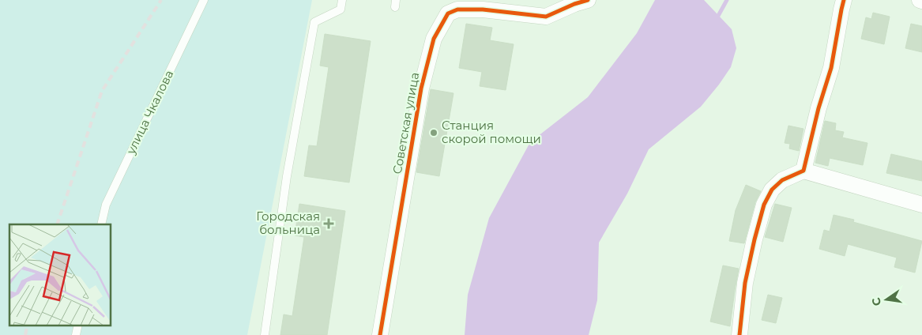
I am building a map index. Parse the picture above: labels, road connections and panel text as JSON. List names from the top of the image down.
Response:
{
  "streets": {
    "street": ["Советская улица"],
    "lane": ["улица Чкалова"]
  },
  "places": {
    "other": ["Станция скорой помощи"],
    "health": ["Городская больница"]
  },
  "north": "left"
}
